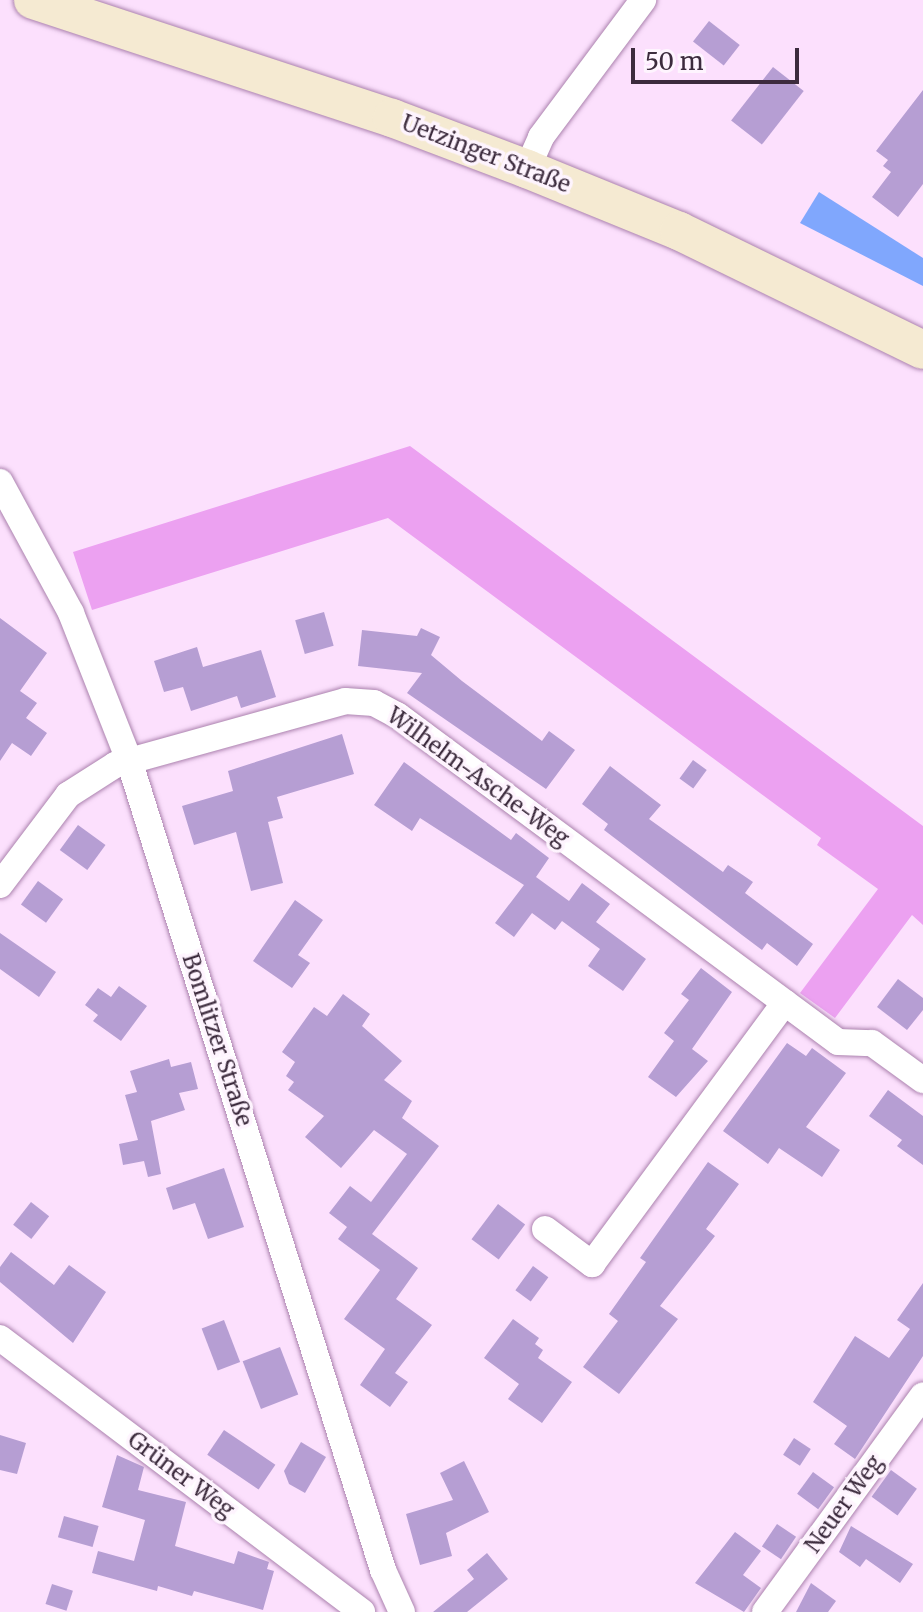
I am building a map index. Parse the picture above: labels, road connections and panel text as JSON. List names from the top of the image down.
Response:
{
  "streets": {
    "street": [
      "Uetzinger Straße",
      "Wilhelm-Asche-Weg",
      "Bomlitzer Straße",
      "Grüner Weg",
      "Neuer Weg"
    ]
  },
  "crossings": [
    ["Wilhelm-Asche-Weg", "Bomlitzer Straße"]
  ],
  "scale_bar": "50 m"
}
